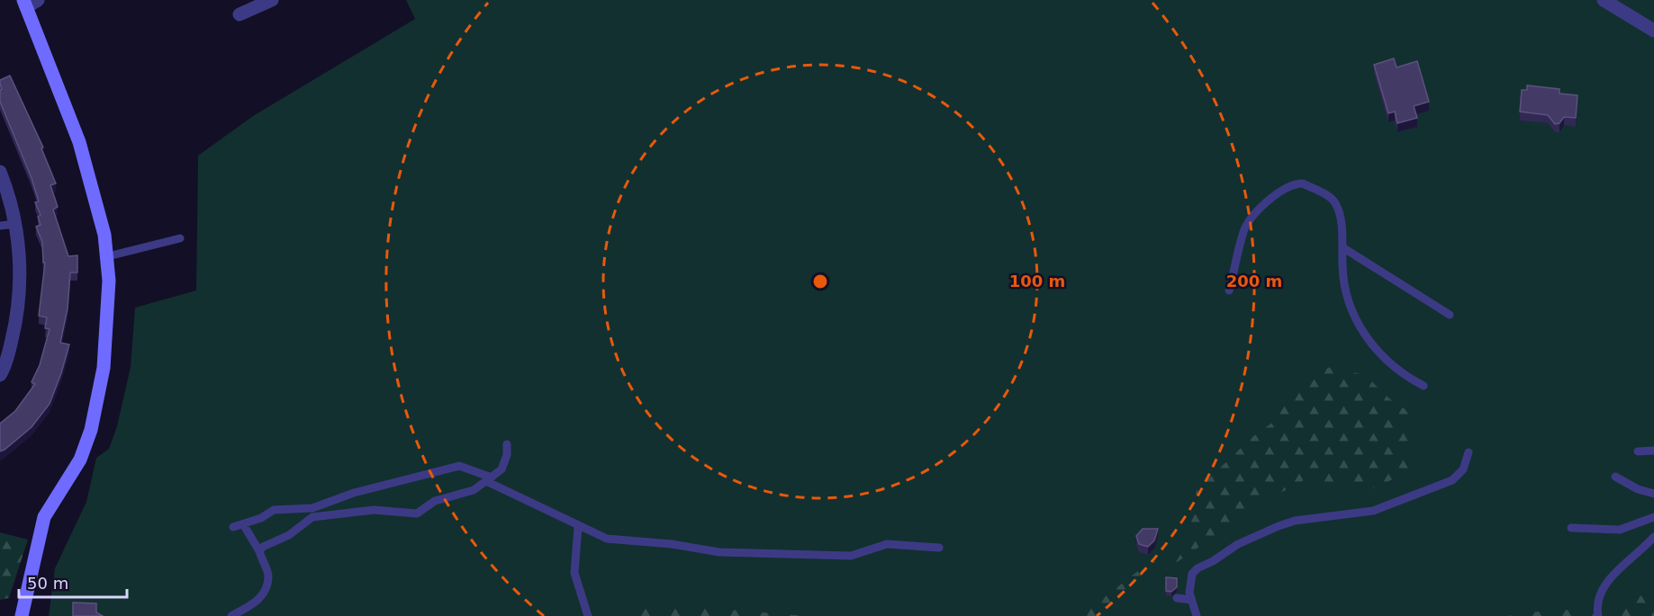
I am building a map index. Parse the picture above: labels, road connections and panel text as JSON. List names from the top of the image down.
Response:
{
  "scale_bar": "50 m",
  "rings": ["100 m", "200 m"]
}
